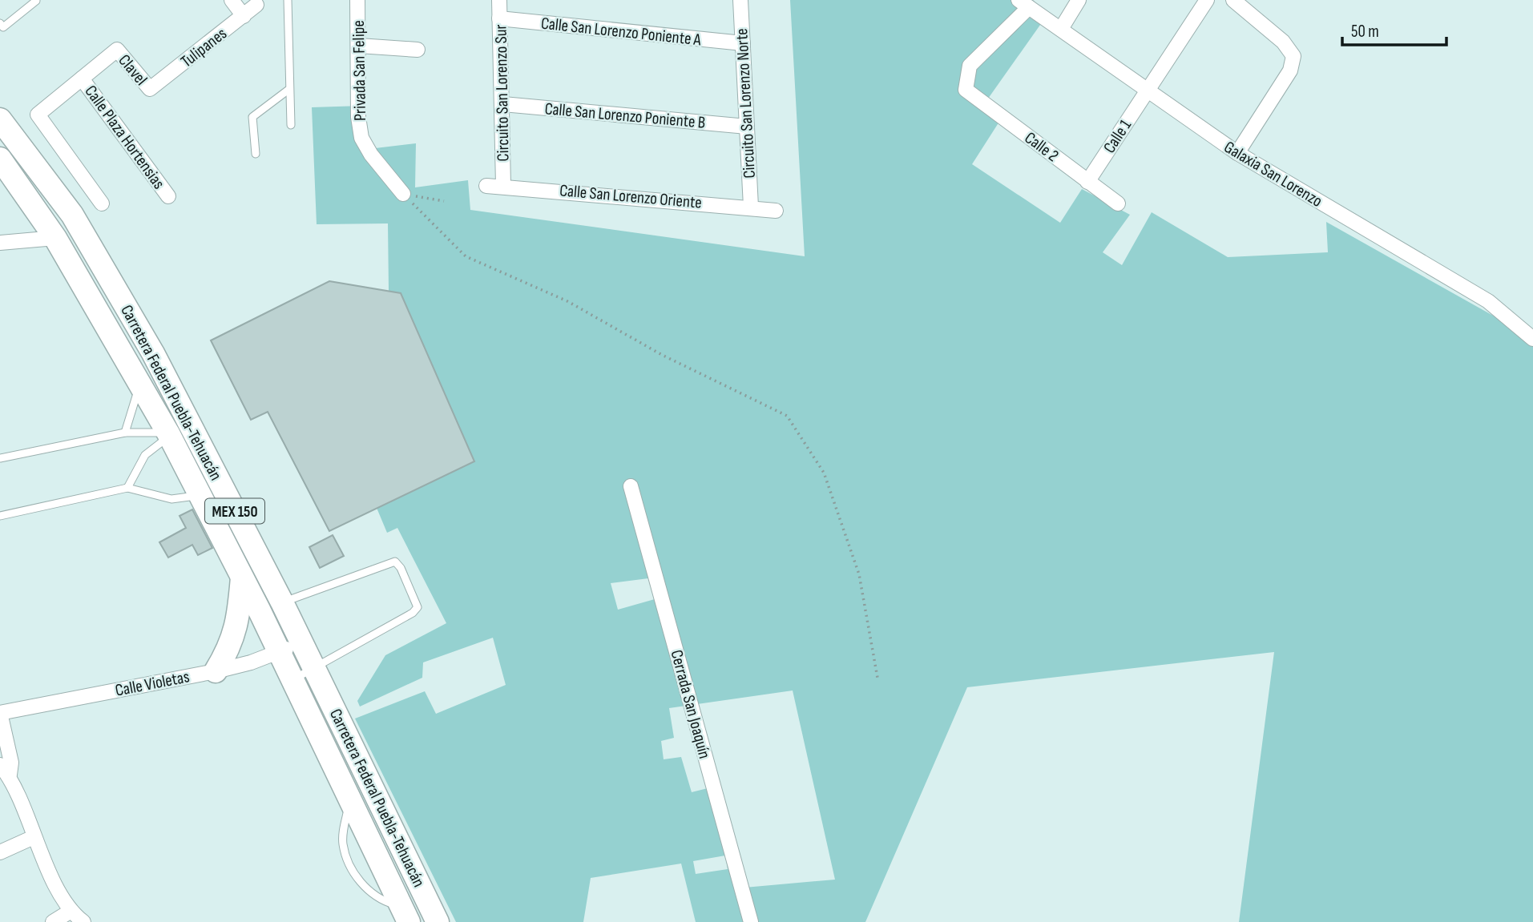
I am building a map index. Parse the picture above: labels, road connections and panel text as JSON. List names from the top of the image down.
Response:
{
  "streets": {
    "main road": ["Carretera Federal Puebla-Tehuacán", "MEX 150"],
    "street": [
      "Calle San Lorenzo Poniente A",
      "Tulipanes",
      "Clavel",
      "Privada San Felipe",
      "Circuito San Lorenzo Sur",
      "Circuito San Lorenzo Norte",
      "Calle San Lorenzo Poniente B",
      "Calle 1",
      "Calle Plaza Hortensias",
      "Calle 2",
      "Galaxia San Lorenzo",
      "Calle San Lorenzo Oriente",
      "Calle Violetas",
      "Cerrada San Joaquín"
    ]
  },
  "crossings": [
    ["Calle San Lorenzo Poniente A", "Circuito San Lorenzo Sur"],
    ["Calle San Lorenzo Poniente A", "Circuito San Lorenzo Norte"],
    ["Tulipanes", "Clavel"],
    ["Clavel", "Calle Plaza Hortensias"],
    ["Circuito San Lorenzo Sur", "Calle San Lorenzo Poniente B"],
    ["Circuito San Lorenzo Sur", "Calle San Lorenzo Oriente"],
    ["Circuito San Lorenzo Norte", "Calle San Lorenzo Poniente B"],
    ["Circuito San Lorenzo Norte", "Calle San Lorenzo Oriente"],
    ["Calle 1", "Calle 2"],
    ["Calle 1", "Galaxia San Lorenzo"],
    ["Calle 2", "Galaxia San Lorenzo"],
    ["Carretera Federal Puebla-Tehuacán", "Calle Violetas"]
  ],
  "scale_bar": "50 m"
}
